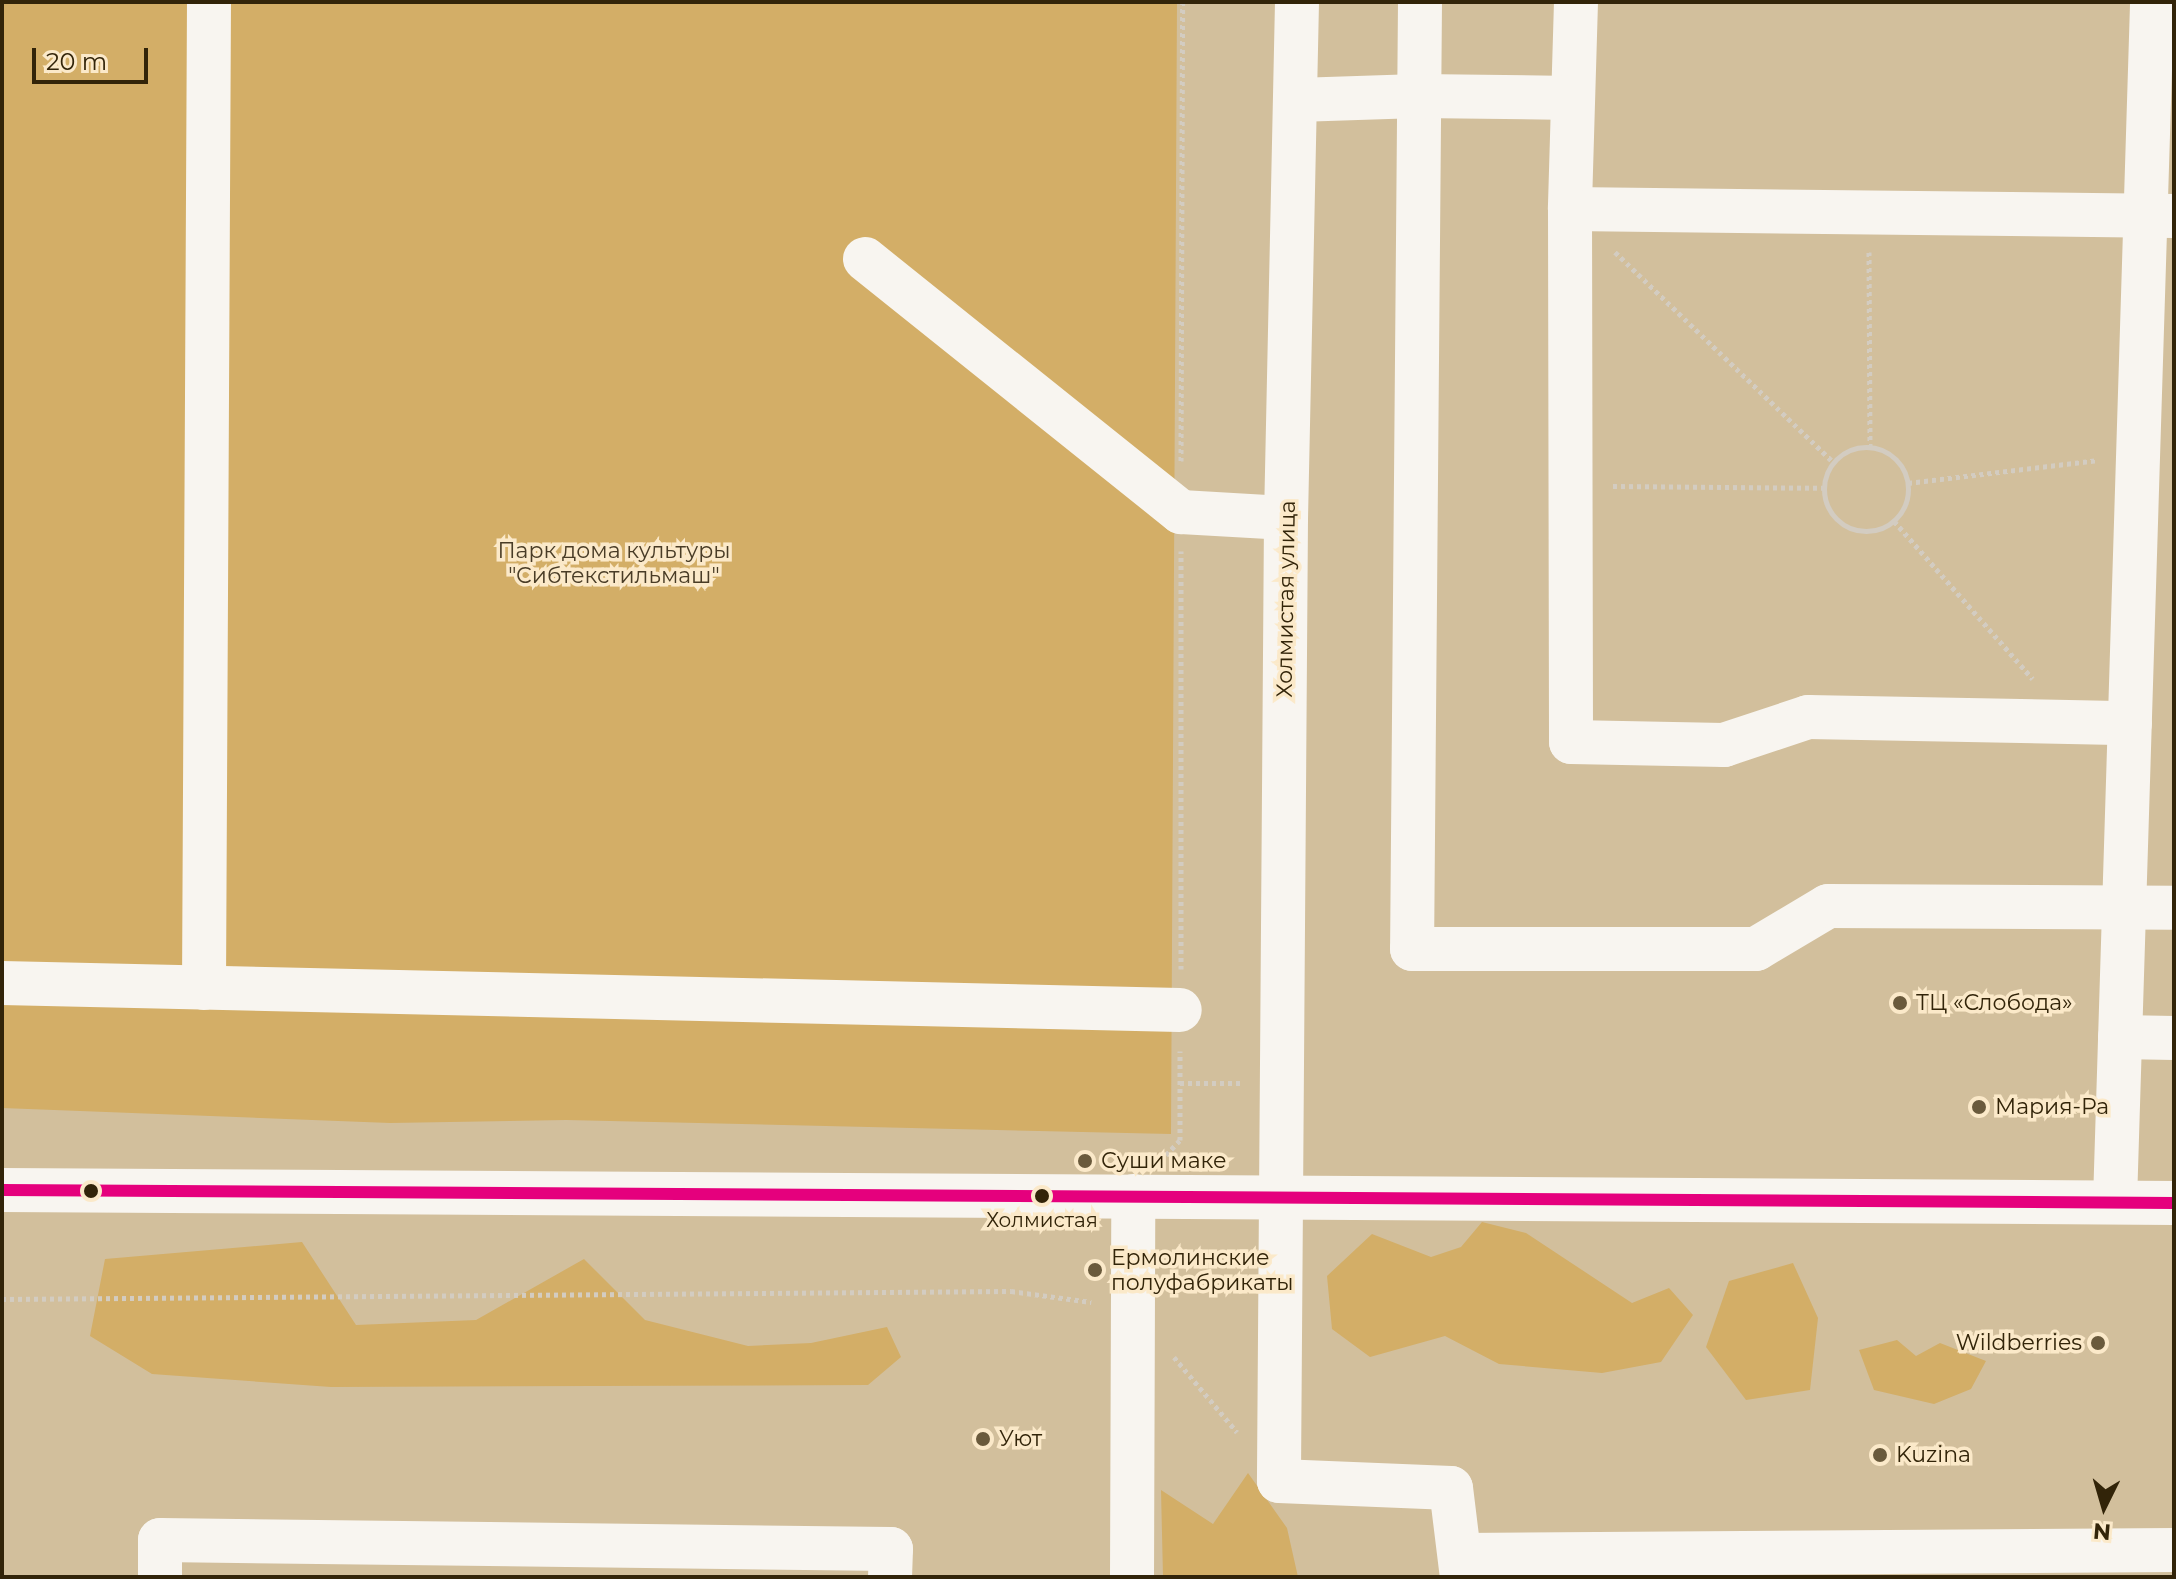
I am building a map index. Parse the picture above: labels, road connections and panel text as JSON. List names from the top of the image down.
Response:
{
  "streets": {
    "street": ["Холмистая улица"]
  },
  "parks": ["Парк дома культуры \"Сибтекстильмаш\""],
  "places": [
    "ТЦ «Слобода»",
    "Мария-Ра",
    "Суши маке",
    "Холмистая",
    "Ермолинские полуфабрикаты",
    "Wildberries",
    "Уют",
    "Kuzina"
  ],
  "scale_bar": "20 m",
  "north": "bottom"
}
